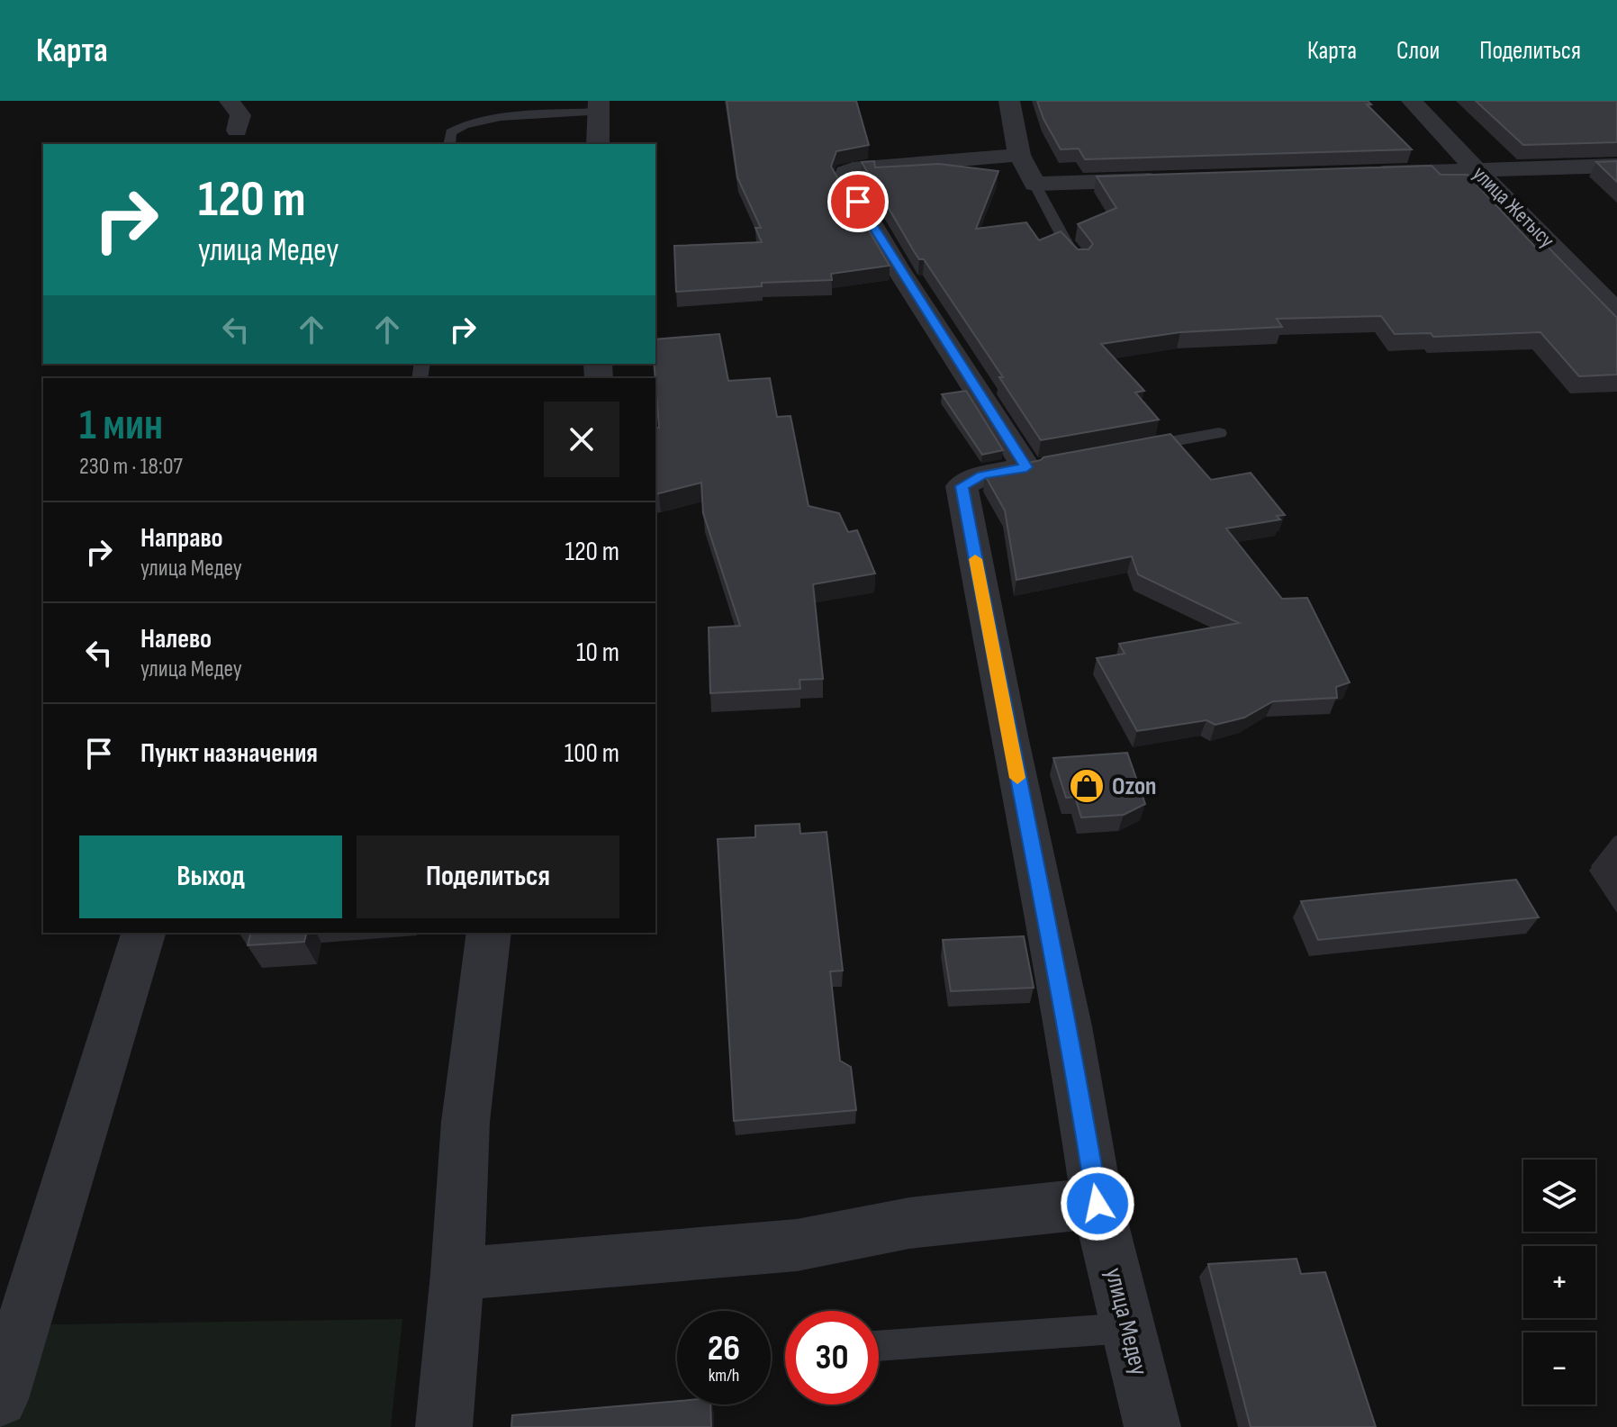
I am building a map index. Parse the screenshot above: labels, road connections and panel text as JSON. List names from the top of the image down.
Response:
{
  "streets": {
    "street": ["улица Жетысу", "улица Медеу"]
  },
  "places": {
    "shop": ["Ozon"]
  },
  "page": {
    "header": "Карта",
    "nav": ["Карта", "Слои", "Поделиться"],
    "turn": ["120 m", "улица Медеу"],
    "heading": ["1 мин", "230 m · 18:07"],
    "list": [
      {
        "name": "Направо",
        "note": "улица Медеу",
        "value": "120 m"
      },
      {
        "name": "Налево",
        "note": "улица Медеу",
        "value": "10 m"
      },
      {
        "name": "Пункт назначения",
        "value": "100 m"
      }
    ],
    "buttons": ["Выход", "Поделиться"],
    "map_buttons": ["+", "−"],
    "speed": "26 km/h",
    "limit": "30"
  }
}
